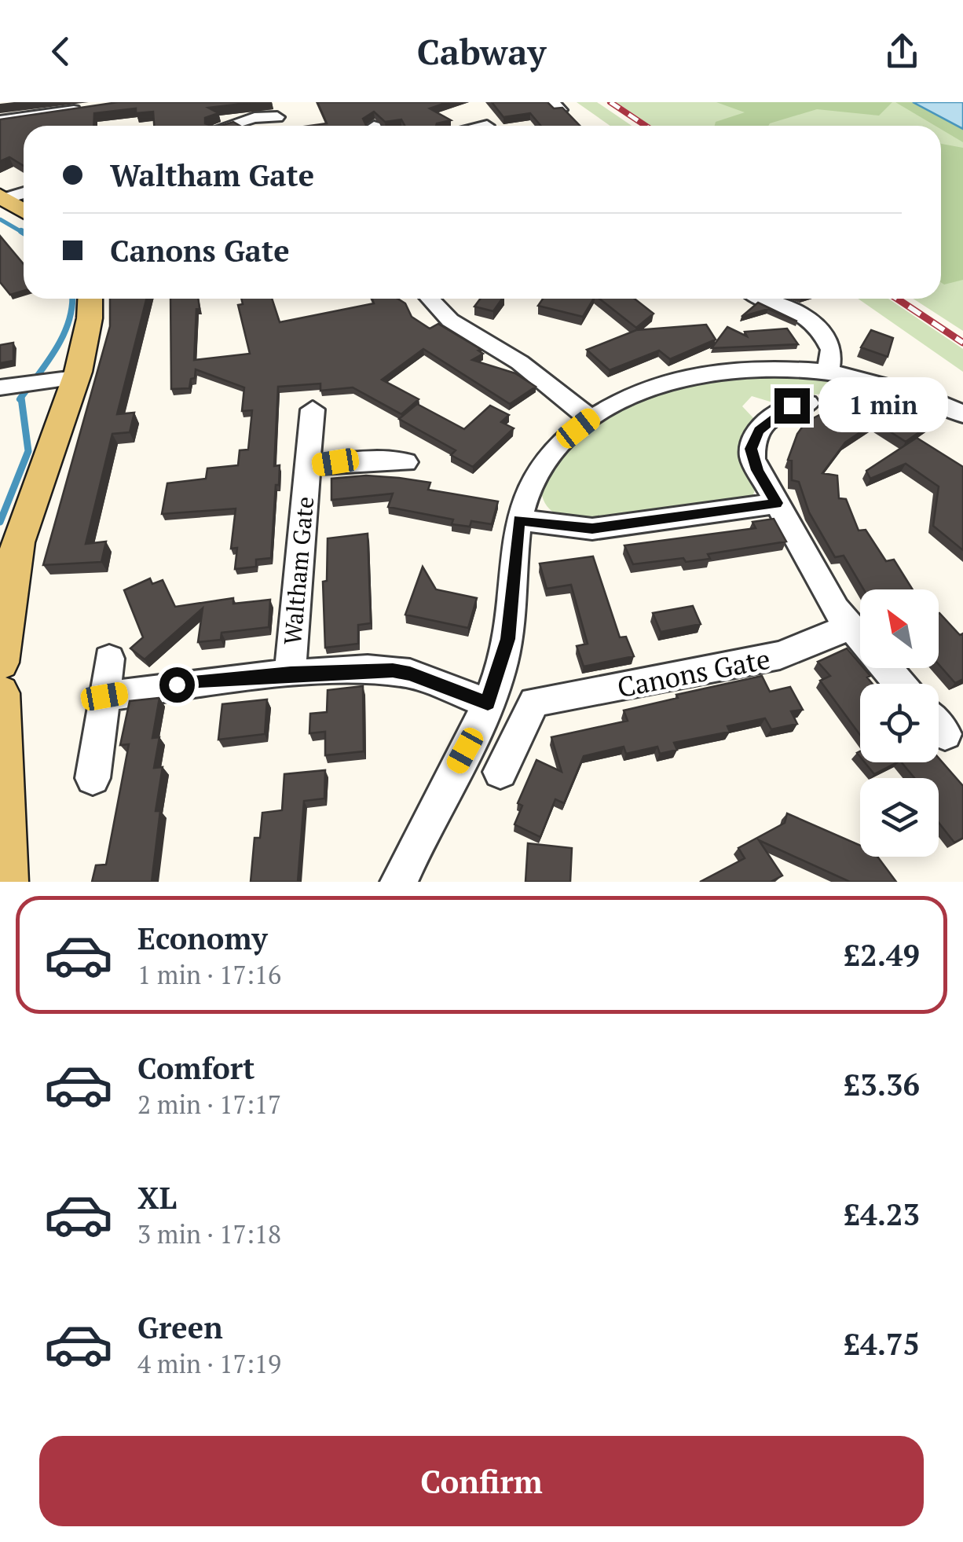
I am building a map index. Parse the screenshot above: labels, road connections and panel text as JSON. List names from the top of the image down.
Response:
{
  "streets": {
    "street": ["Waltham Gate", "Canons Gate"]
  },
  "north": "top left",
  "page": {
    "header": "Cabway",
    "banner": ["Waltham Gate", "Canons Gate"],
    "bubble": "1 min",
    "list": [
      {
        "name": "Economy",
        "note": "1 min · 17:16",
        "value": "£2.49"
      },
      {
        "name": "Comfort",
        "note": "2 min · 17:17",
        "value": "£3.36"
      },
      {
        "name": "XL",
        "note": "3 min · 17:18",
        "value": "£4.23"
      },
      {
        "name": "Green",
        "note": "4 min · 17:19",
        "value": "£4.75"
      }
    ],
    "buttons": "Confirm"
  }
}
